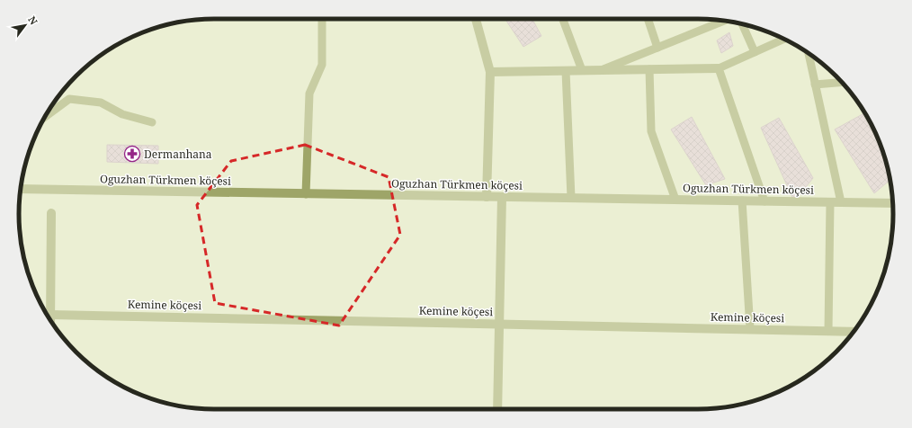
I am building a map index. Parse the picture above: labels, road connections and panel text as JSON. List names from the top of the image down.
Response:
{
  "streets": {
    "street": ["Oguzhan Türkmen köçesi", "Kemine köçesi"]
  },
  "places": {
    "pharmacy": ["Dermanhana"]
  },
  "north": "top right"
}
